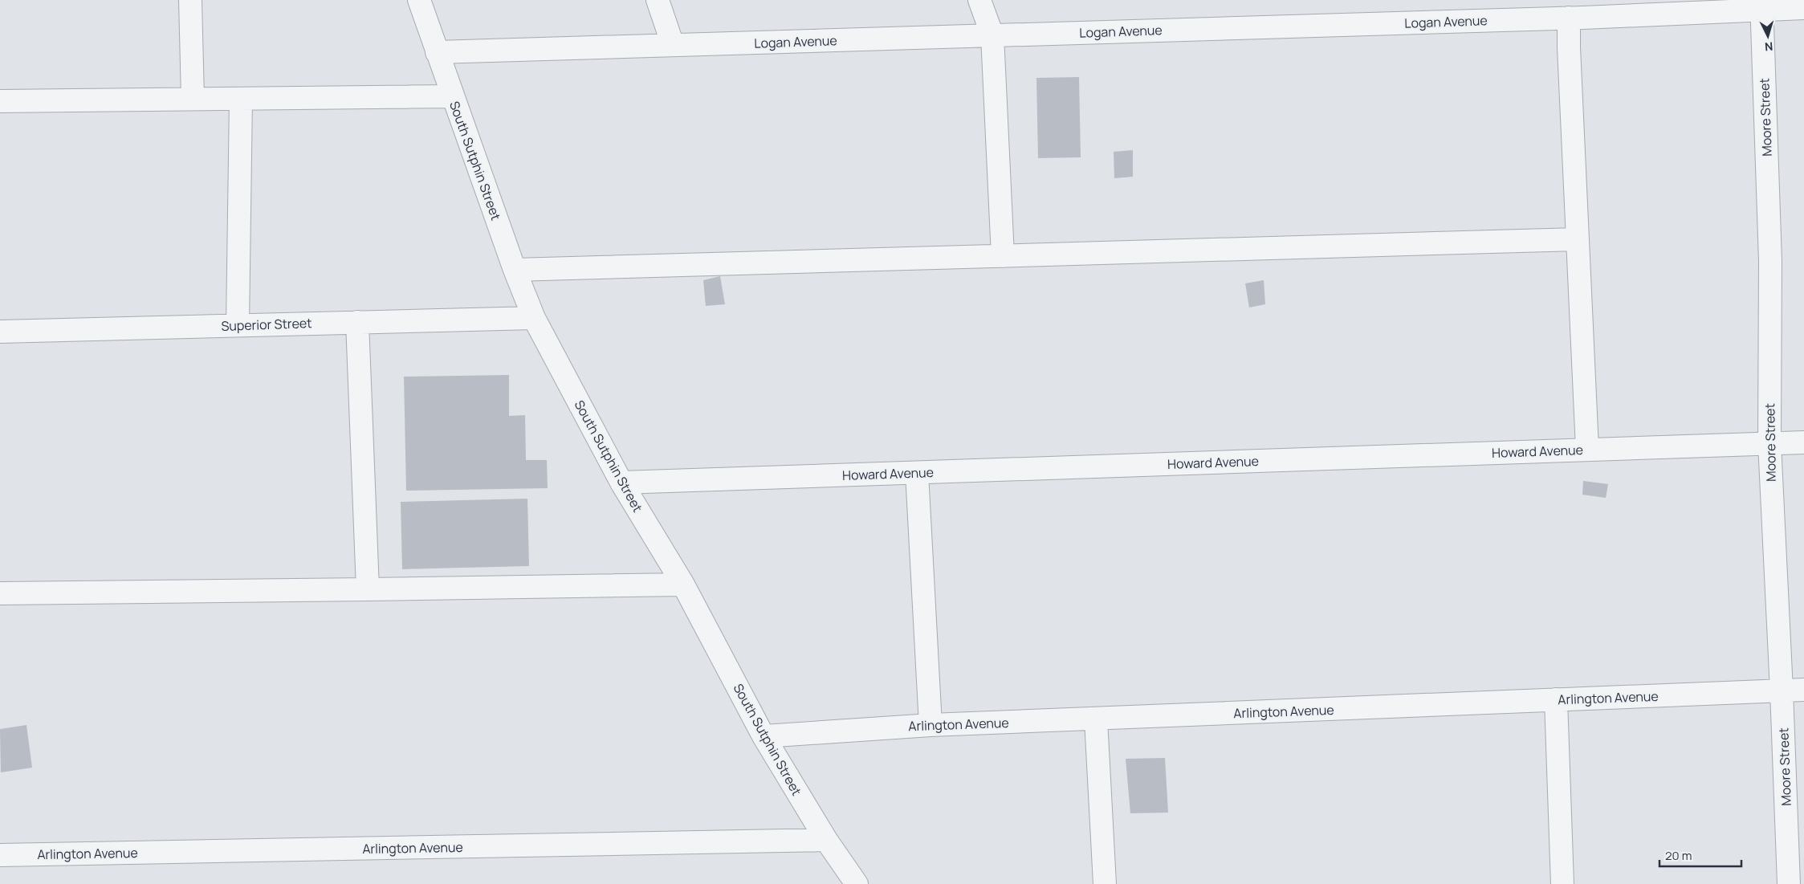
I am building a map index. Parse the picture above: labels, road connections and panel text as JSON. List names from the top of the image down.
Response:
{
  "streets": {
    "street": [
      "Logan Avenue",
      "Moore Street",
      "South Sutphin Street",
      "Superior Street",
      "Howard Avenue",
      "Arlington Avenue"
    ]
  },
  "crossings": [
    ["Logan Avenue", "Moore Street"],
    ["Logan Avenue", "South Sutphin Street"],
    ["Moore Street", "Howard Avenue"],
    ["Moore Street", "Arlington Avenue"],
    ["South Sutphin Street", "Superior Street"],
    ["South Sutphin Street", "Howard Avenue"],
    ["South Sutphin Street", "Arlington Avenue"]
  ],
  "scale_bar": "20 m",
  "north": "bottom"
}
